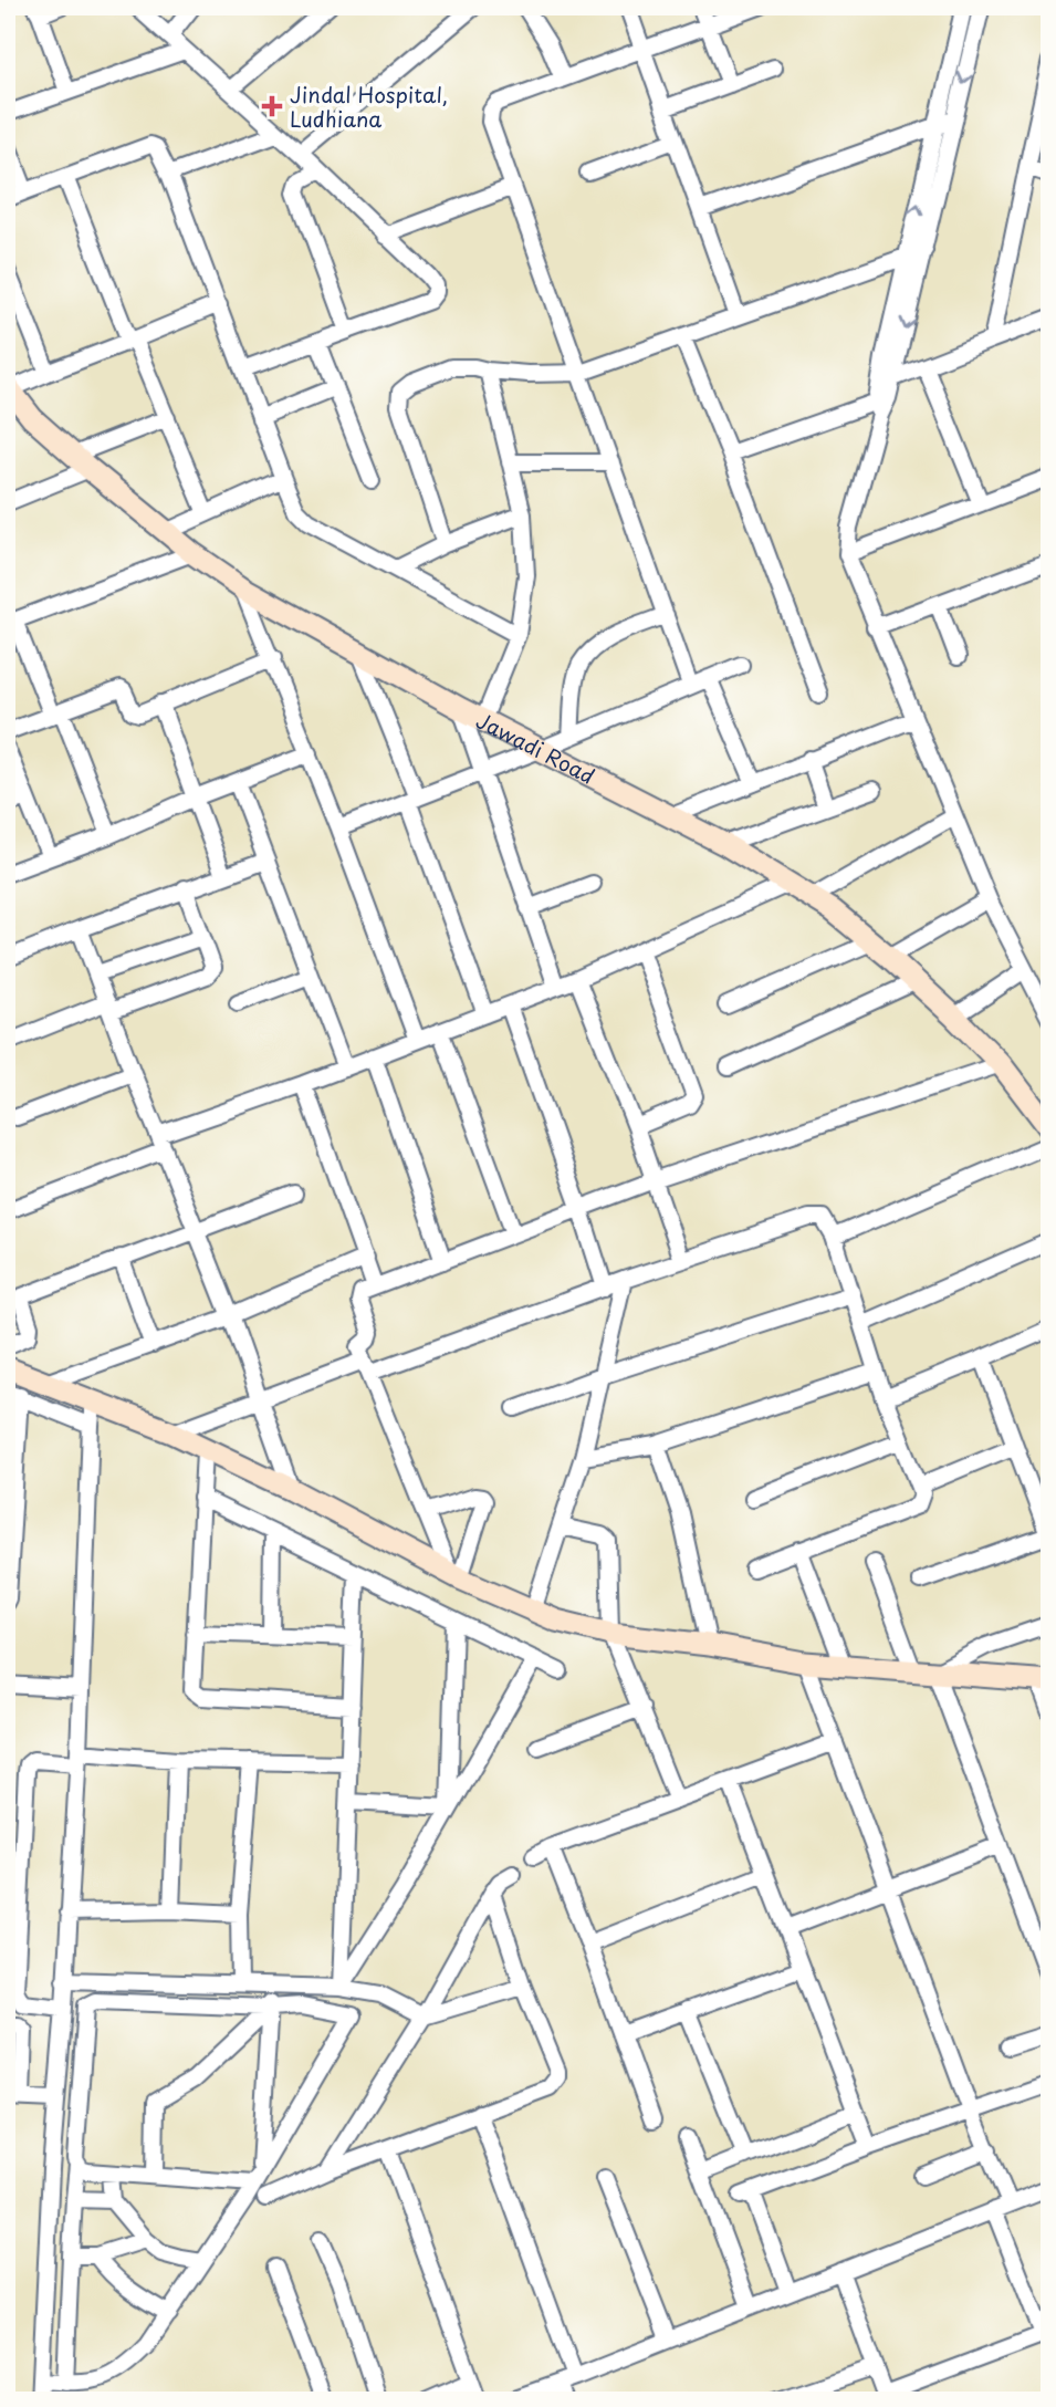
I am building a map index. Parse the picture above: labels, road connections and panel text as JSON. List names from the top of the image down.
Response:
{
  "streets": {
    "street": ["Jawadi Road"]
  },
  "places": {
    "health": ["Jindal Hospital, Ludhiana"]
  }
}
